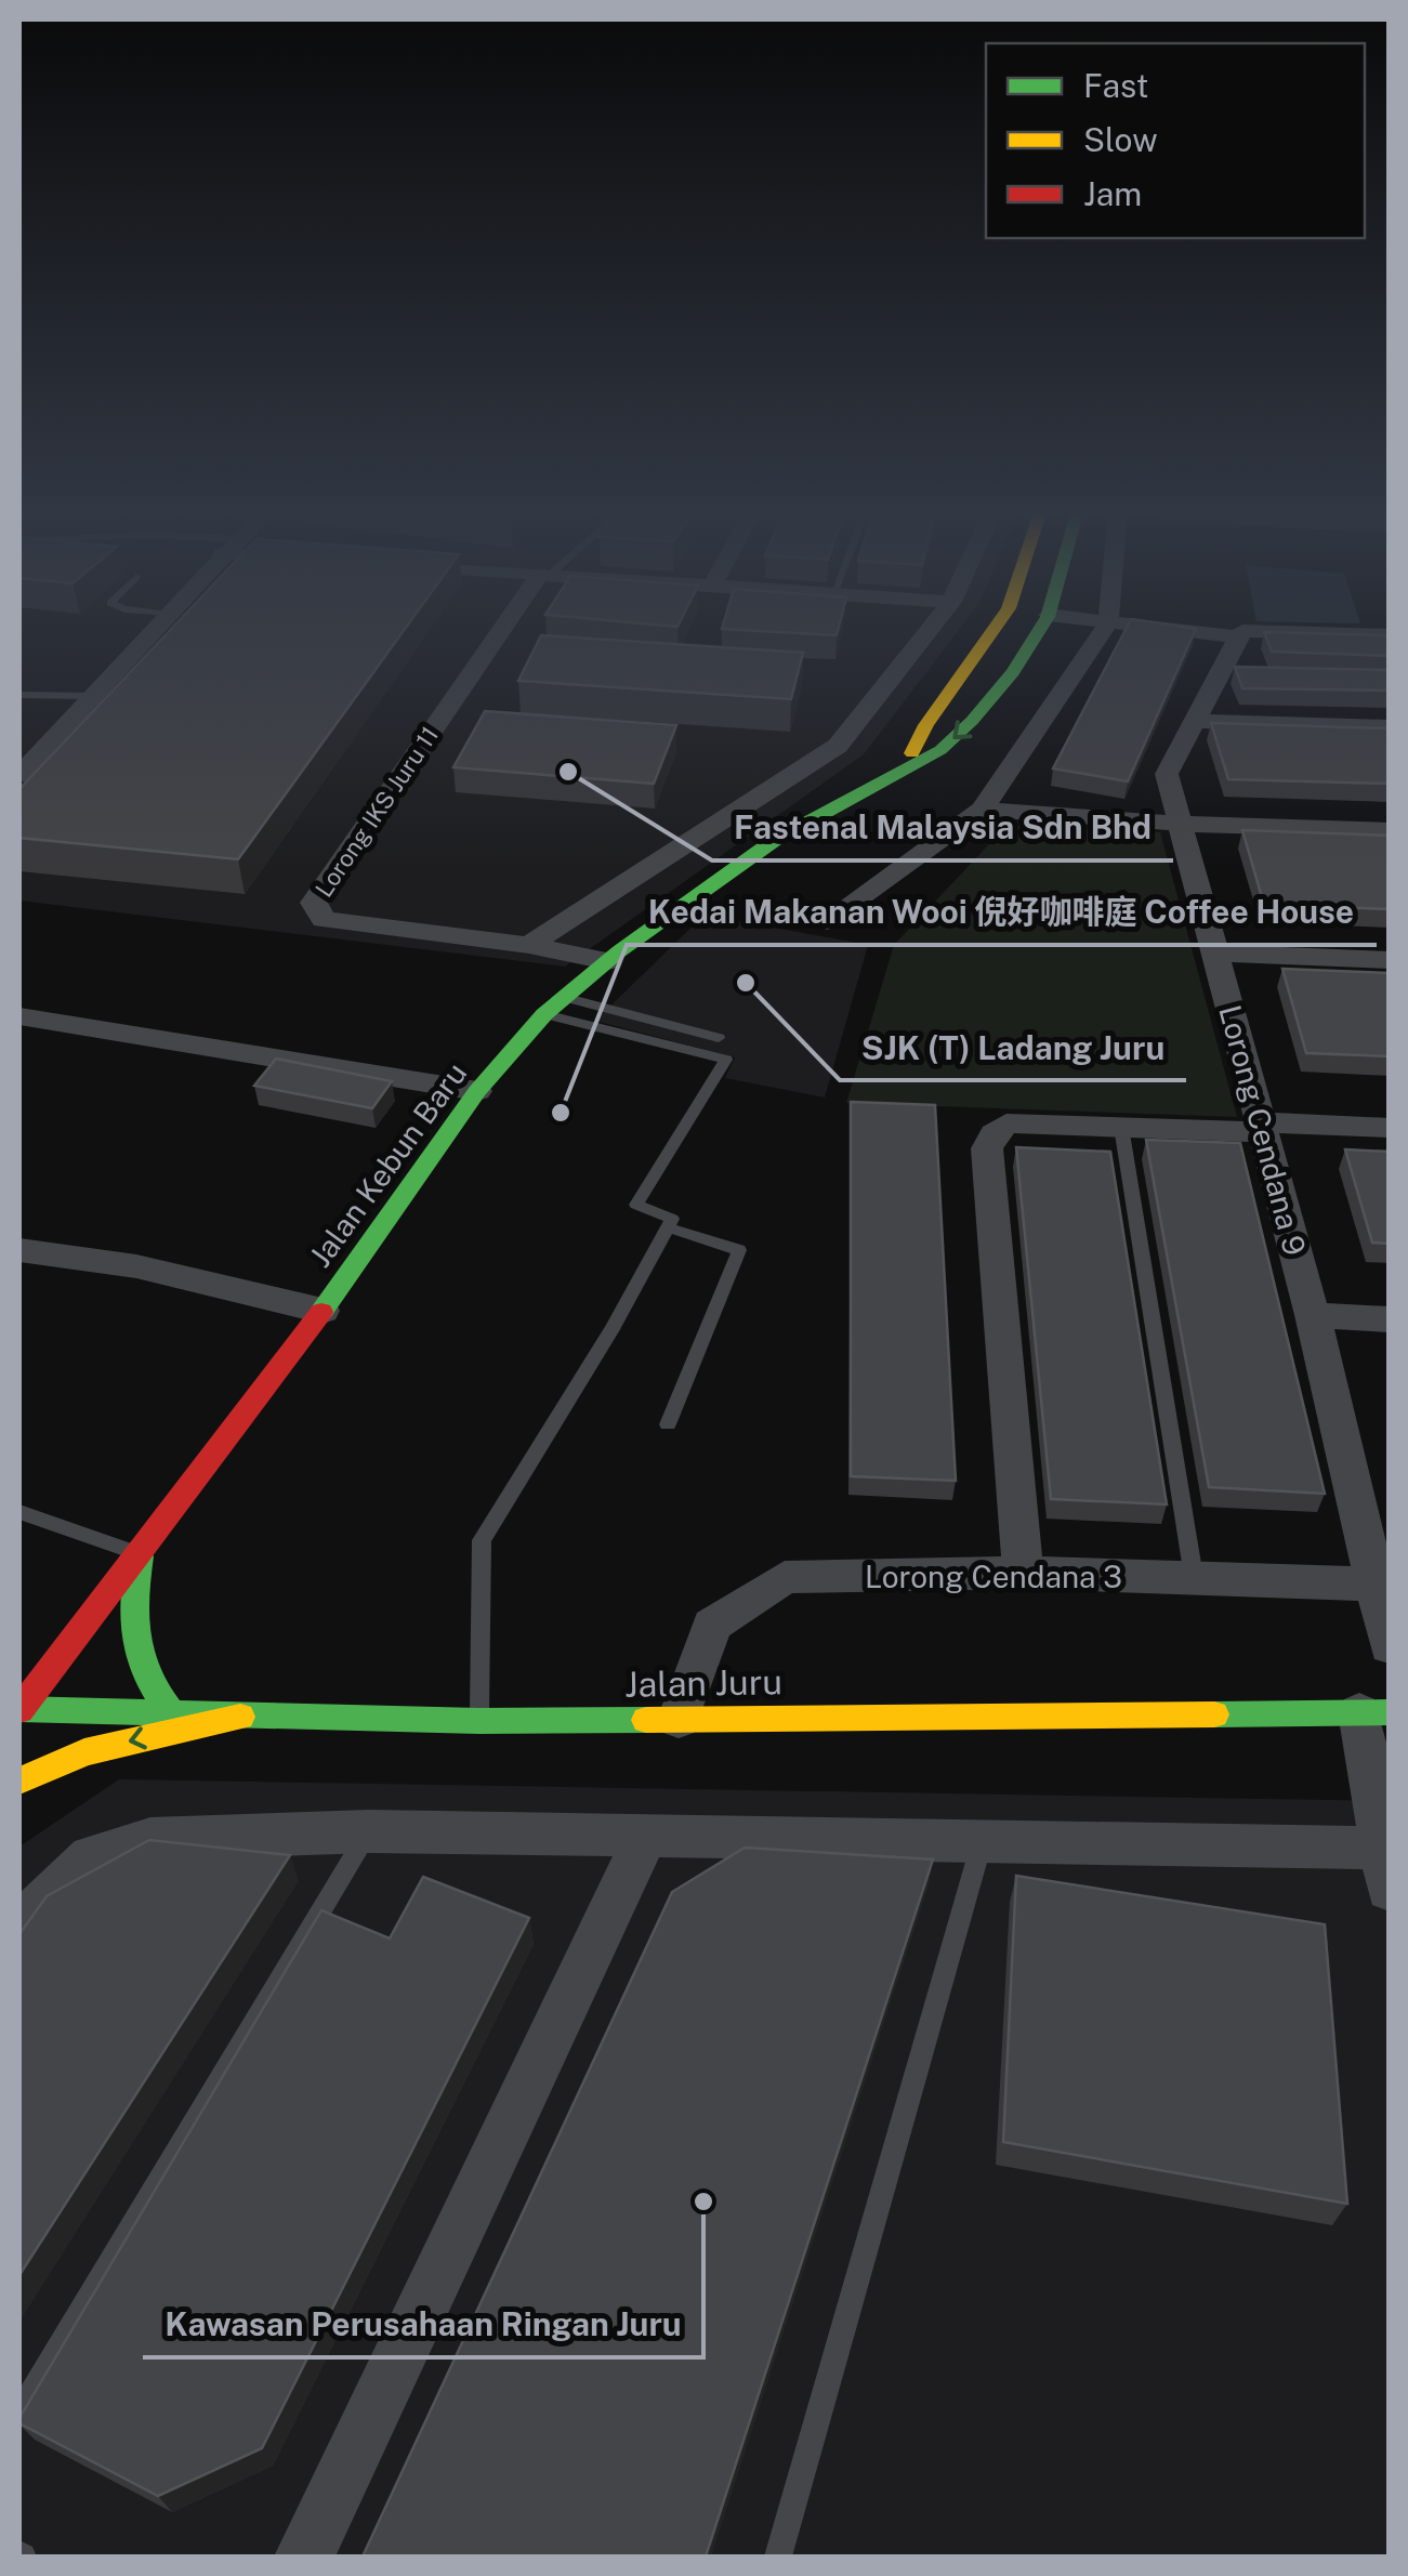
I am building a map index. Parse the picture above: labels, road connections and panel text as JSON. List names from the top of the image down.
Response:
{
  "streets": {
    "street": [
      "Lorong IKS Juru 11",
      "Lorong Cendana 9",
      "Jalan Kebun Baru",
      "Lorong Cendana 3",
      "Jalan Juru"
    ]
  },
  "crossings": [
    ["Lorong IKS Juru 11", "Jalan Kebun Baru"],
    ["Lorong Cendana 9", "Lorong Cendana 3"],
    ["Jalan Kebun Baru", "Jalan Juru"],
    ["Lorong Cendana 3", "Jalan Juru"]
  ],
  "places": [
    "Fastenal Malaysia Sdn Bhd",
    "SJK (T) Ladang Juru",
    "Kedai Makanan Wooi 倪好咖啡庭 Coffee House",
    "Kawasan Perusahaan Ringan Juru"
  ],
  "legend": ["Fast", "Slow", "Jam"]
}
